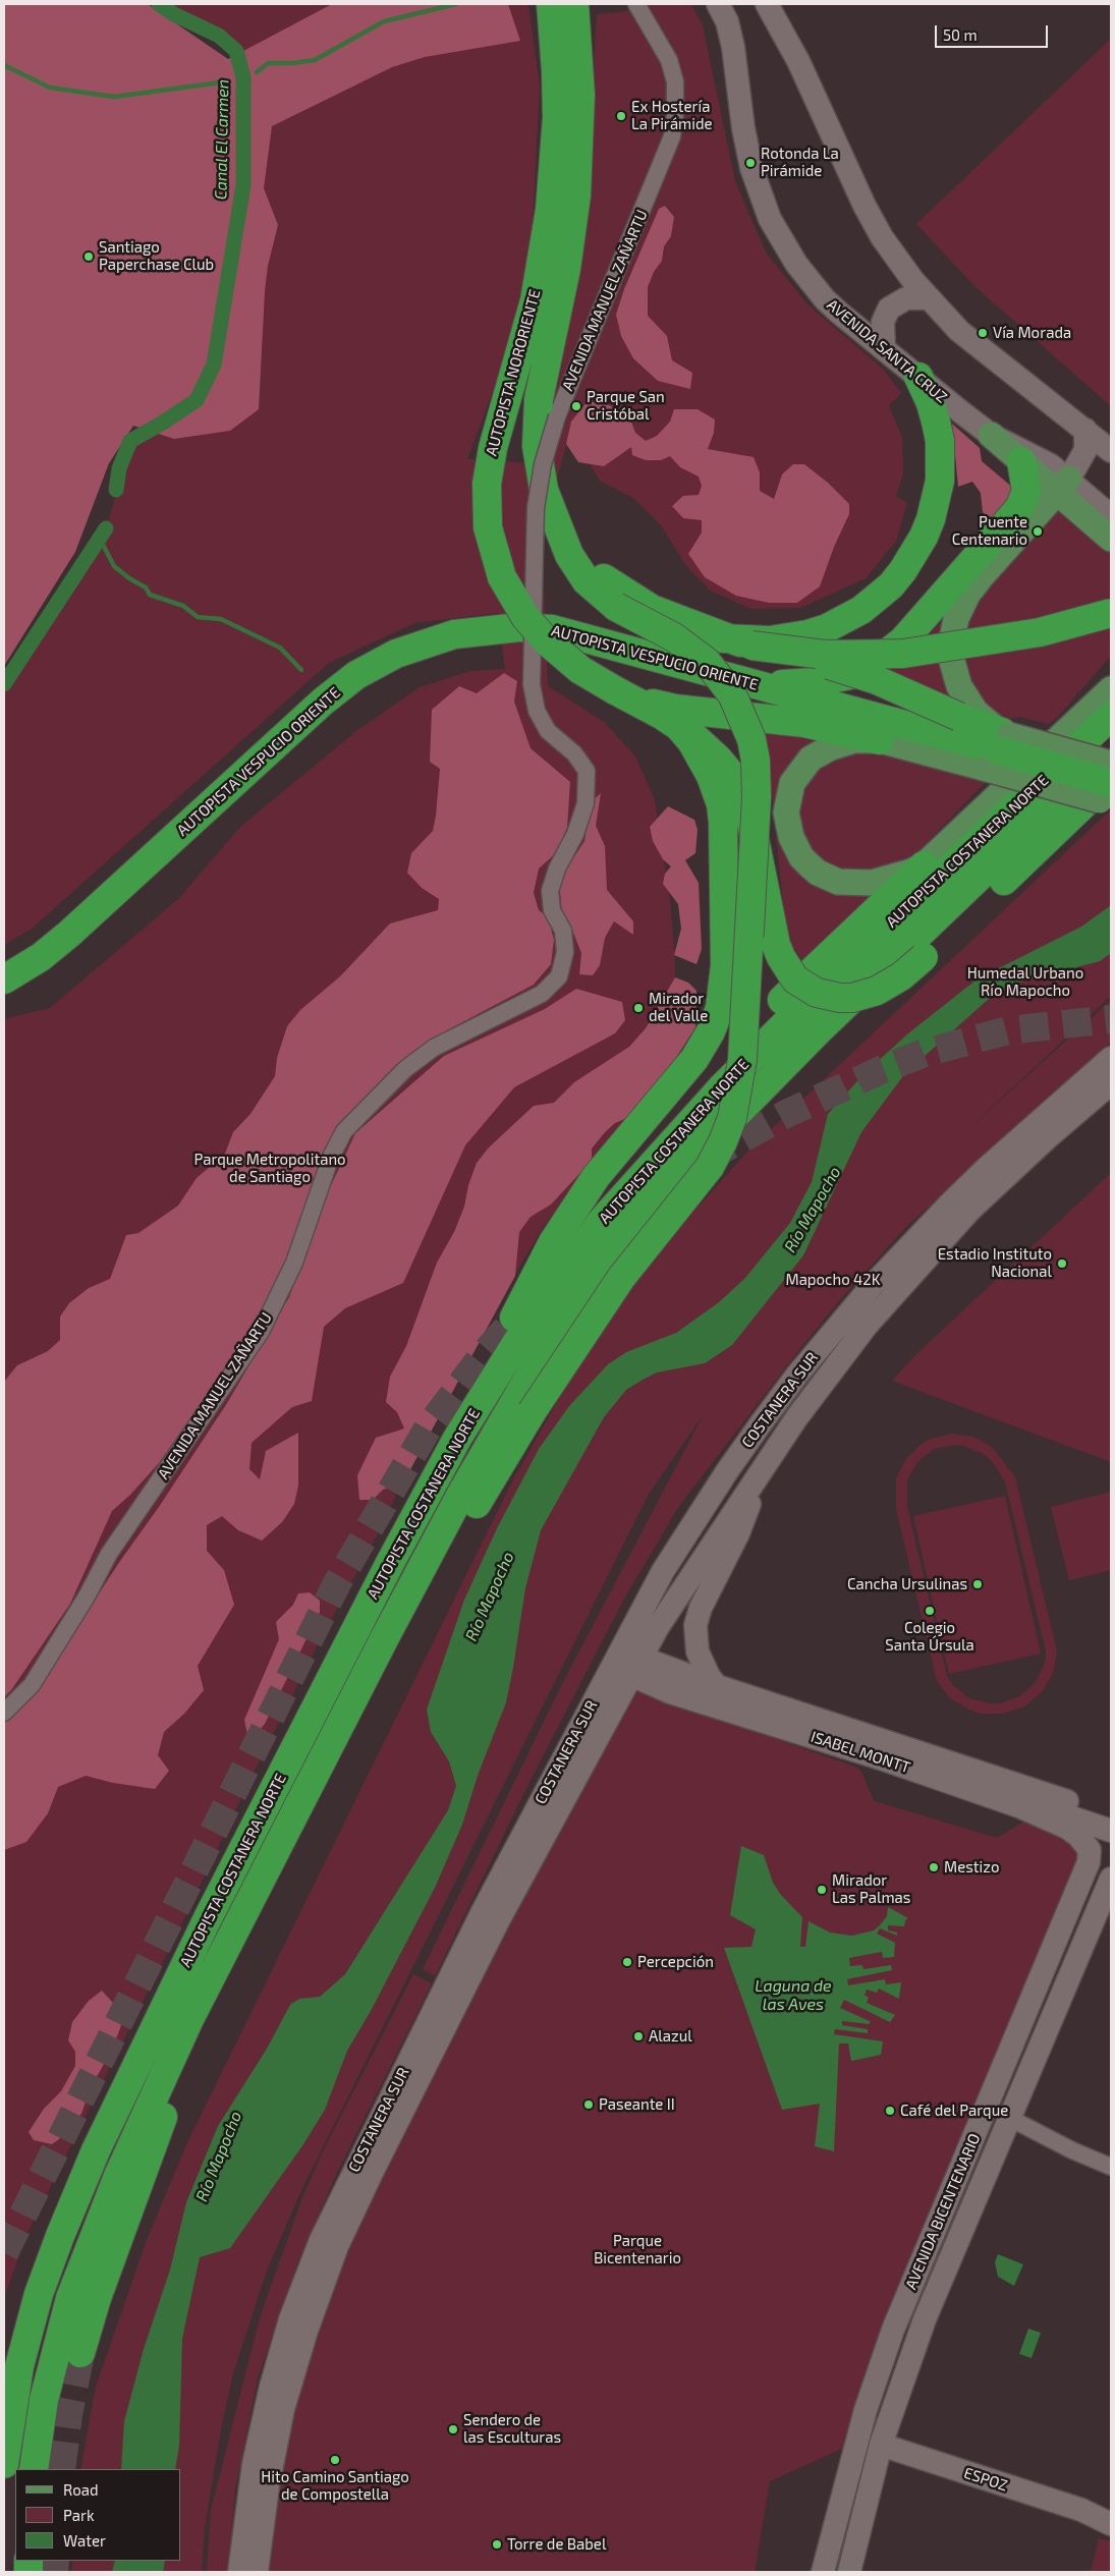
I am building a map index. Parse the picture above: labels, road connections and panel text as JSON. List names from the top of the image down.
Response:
{
  "streets": {
    "highway": ["AUTOPISTA NORORIENTE", "AUTOPISTA VESPUCIO ORIENTE", "AUTOPISTA COSTANERA NORTE"],
    "main road": [
      "AVENIDA SANTA CRUZ",
      "COSTANERA SUR",
      "ISABEL MONTT",
      "AVENIDA BICENTENARIO",
      "ESPOZ"
    ],
    "street": ["AVENIDA MANUEL ZAÑARTU"]
  },
  "crossings": [
    ["AUTOPISTA NORORIENTE", "AUTOPISTA COSTANERA NORTE"],
    ["COSTANERA SUR", "ISABEL MONTT"],
    ["ISABEL MONTT", "AVENIDA BICENTENARIO"],
    ["AVENIDA BICENTENARIO", "ESPOZ"]
  ],
  "water": ["Canal El Carmen", "Río Mapocho", "Laguna de las Aves"],
  "parks": [
    "Humedal Urbano Río Mapocho",
    "Parque Metropolitano de Santiago",
    "Mapocho 42K",
    "Parque Bicentenario"
  ],
  "places": [
    "Ex Hostería La Pirámide",
    "Rotonda La Pirámide",
    "Santiago Paperchase Club",
    "Vía Morada",
    "Parque San Cristóbal",
    "Puente Centenario",
    "Mirador del Valle",
    "Estadio Instituto Nacional",
    "Cancha Ursulinas",
    "Colegio Santa Úrsula",
    "Mestizo",
    "Mirador Las Palmas",
    "Percepción",
    "Alazul",
    "Paseante II",
    "Café del Parque",
    "Sendero de las Esculturas",
    "Hito Camino Santiago de Compostella",
    "Torre de Babel"
  ],
  "legend": ["Road", "Park", "Water"],
  "scale_bar": "50 m"
}
